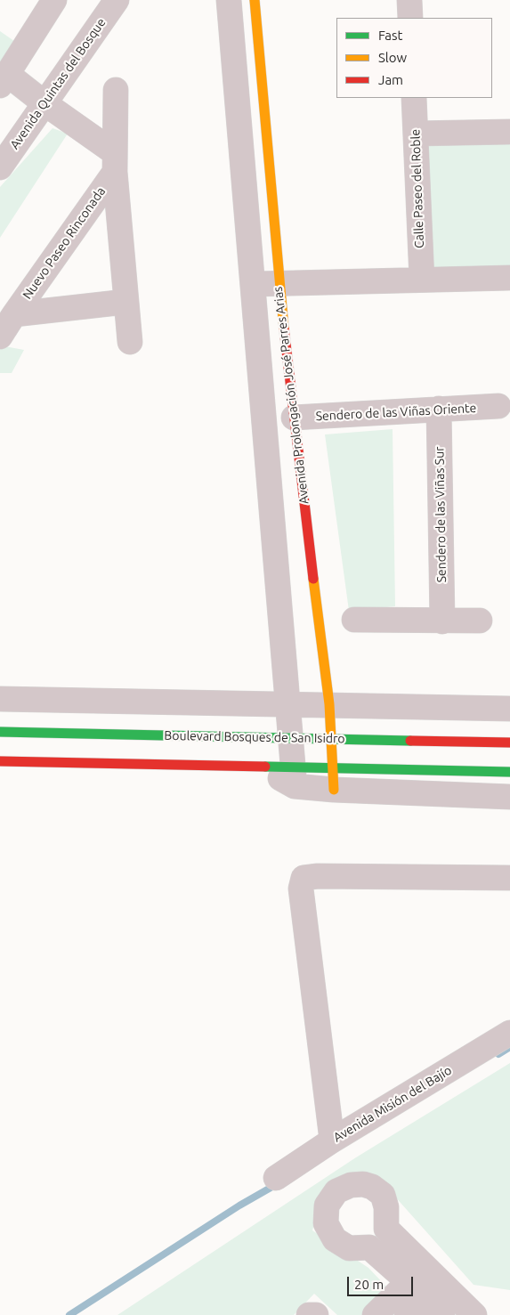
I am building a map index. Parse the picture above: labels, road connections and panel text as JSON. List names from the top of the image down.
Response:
{
  "streets": {
    "main road": ["Avenida Prolongación José Parres Arias", "Boulevard Bosques de San Isidro"],
    "street": [
      "Avenida Quintas del Bosque",
      "Calle Paseo del Roble",
      "Nuevo Paseo Rinconada",
      "Sendero de las Viñas Oriente",
      "Sendero de las Viñas Sur",
      "Avenida Misión del Bajío"
    ]
  },
  "crossings": [
    ["Avenida Prolongación José Parres Arias", "Sendero de las Viñas Oriente"],
    ["Avenida Prolongación José Parres Arias", "Boulevard Bosques de San Isidro"],
    ["Sendero de las Viñas Oriente", "Sendero de las Viñas Sur"]
  ],
  "legend": ["Fast", "Slow", "Jam"],
  "scale_bar": "20 m"
}
